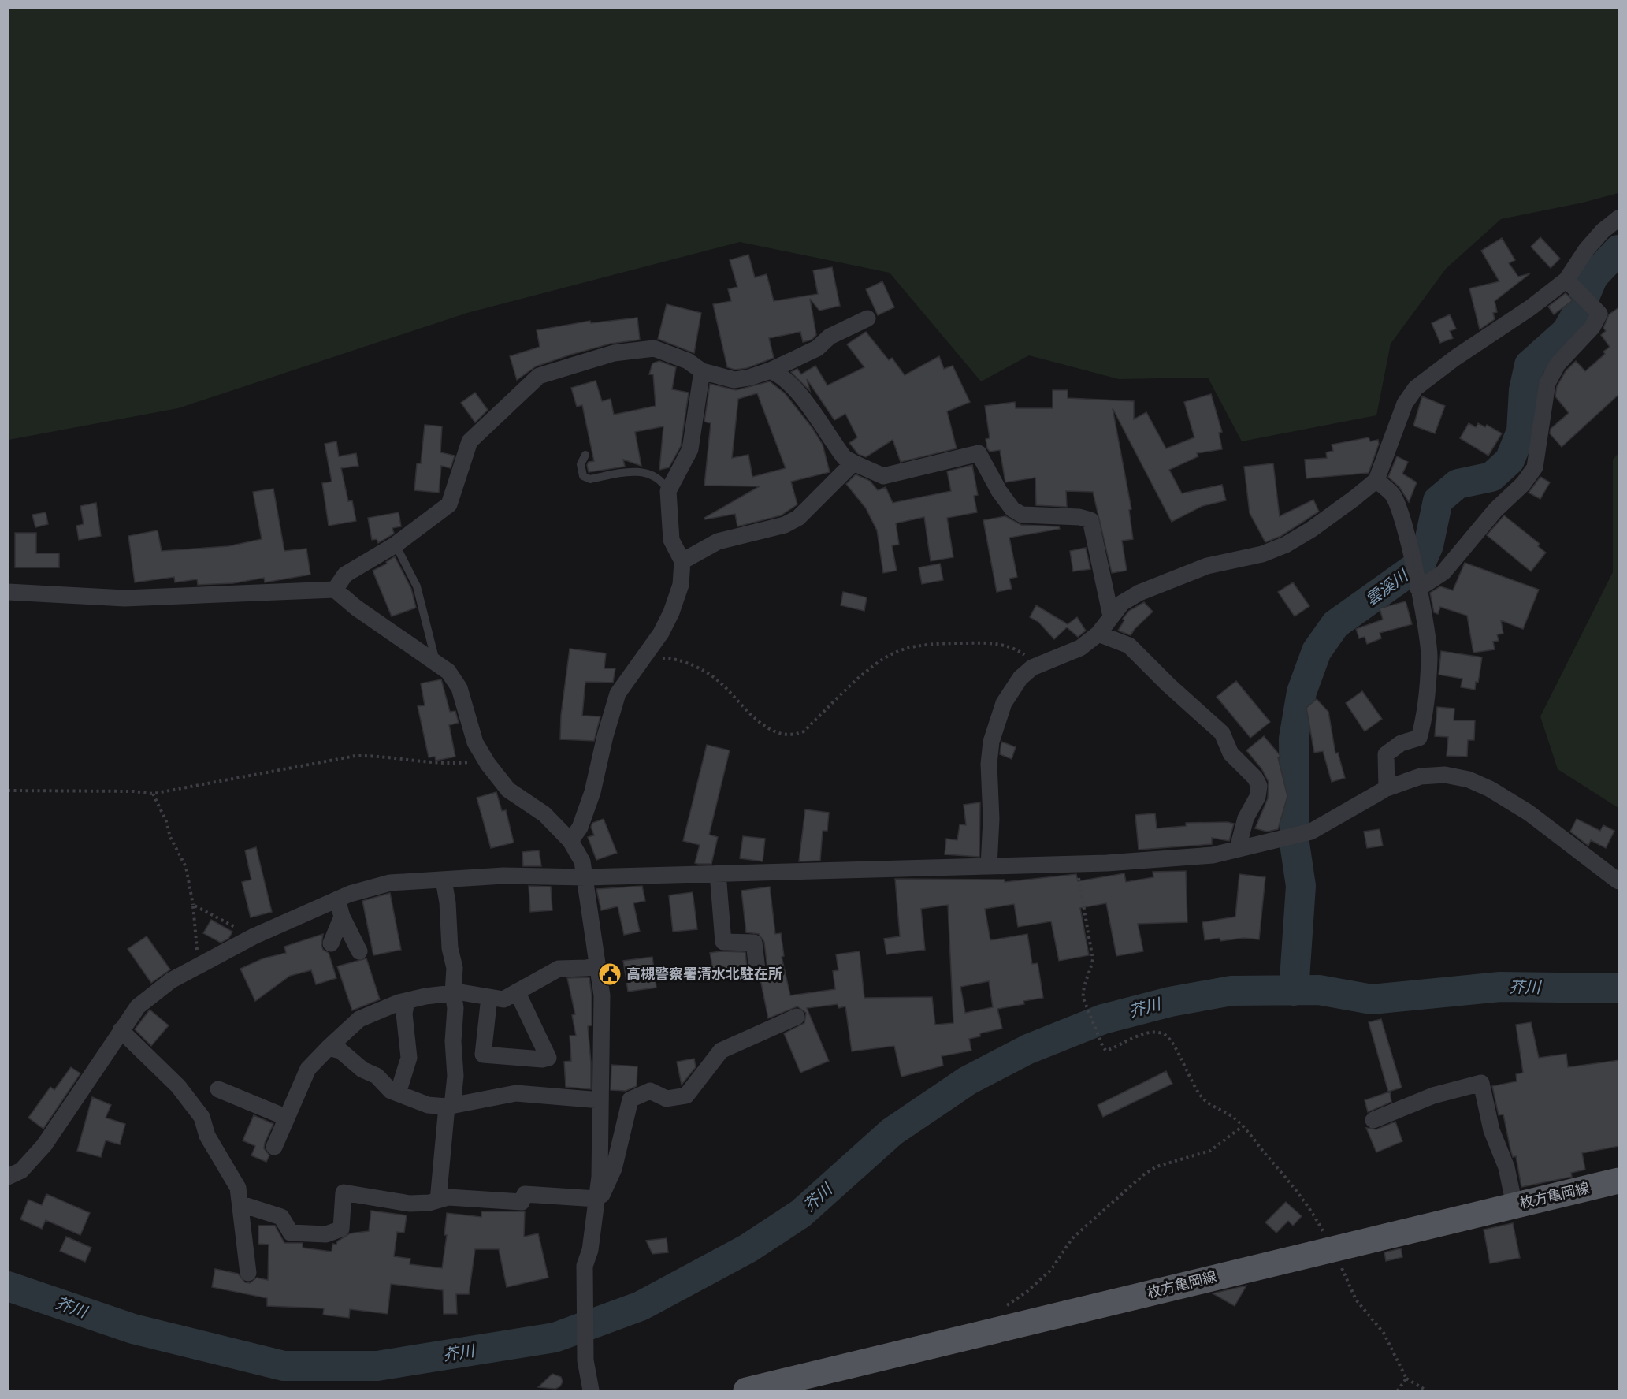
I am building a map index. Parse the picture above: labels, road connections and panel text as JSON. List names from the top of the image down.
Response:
{
  "streets": {
    "main road": ["枚方亀岡線"]
  },
  "water": ["雲溪川", "芥川"],
  "places": {
    "public building": ["高槻警察署清水北駐在所"]
  }
}
